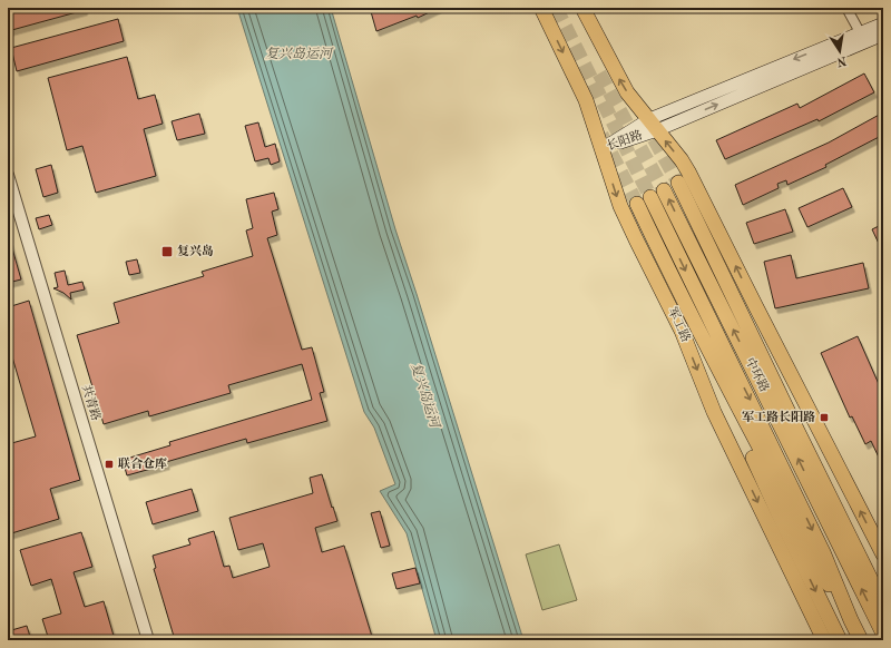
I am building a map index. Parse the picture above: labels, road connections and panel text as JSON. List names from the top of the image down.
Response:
{
  "streets": {
    "main road": ["长阳路", "军工路", "中环路"],
    "street": ["共青路"]
  },
  "crossings": [
    ["长阳路", "军工路"]
  ],
  "water": ["复兴岛运河"],
  "places": {
    "transit": ["复兴岛", "军工路长阳路", "联合仓库"]
  },
  "north": "bottom"
}
